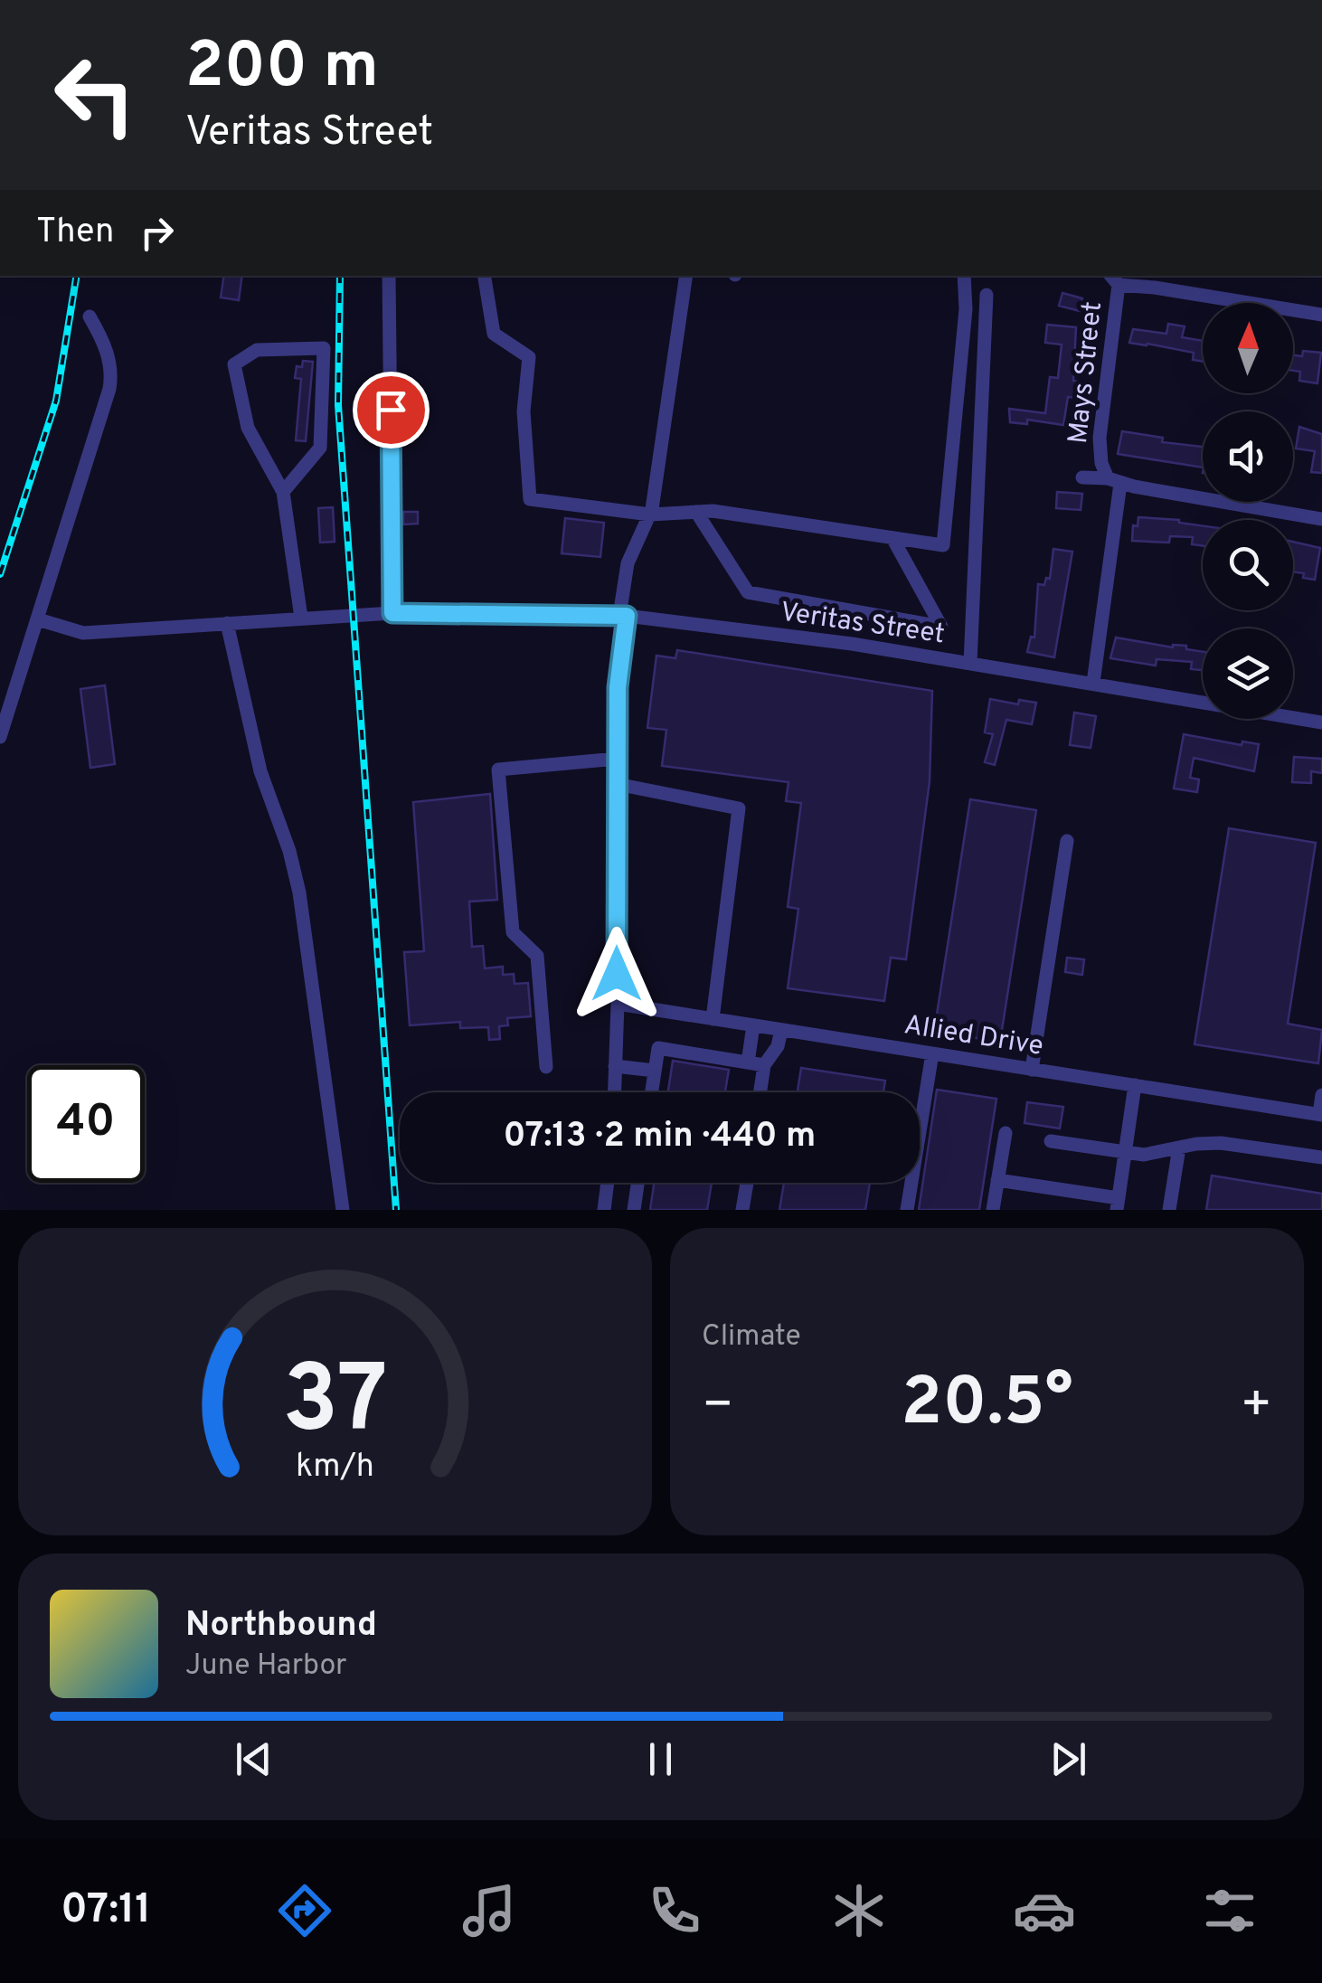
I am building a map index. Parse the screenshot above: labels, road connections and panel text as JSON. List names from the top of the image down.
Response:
{
  "streets": {
    "street": ["Mays Street", "Veritas Street", "Allied Drive"]
  },
  "crossings": [
    ["Mays Street", "Veritas Street"]
  ],
  "north": "top",
  "page": {
    "turn": ["200 m", "Veritas Street"],
    "then": "Then",
    "limit": "40",
    "trip": "07:13 · 2 min · 440 m",
    "tile": "Climate",
    "heat": ["−", "20.5°", "+"],
    "song": ["Northbound", "June Harbor"],
    "tabs": "07:11",
    "gauge": ["37", "km/h"]
  }
}
